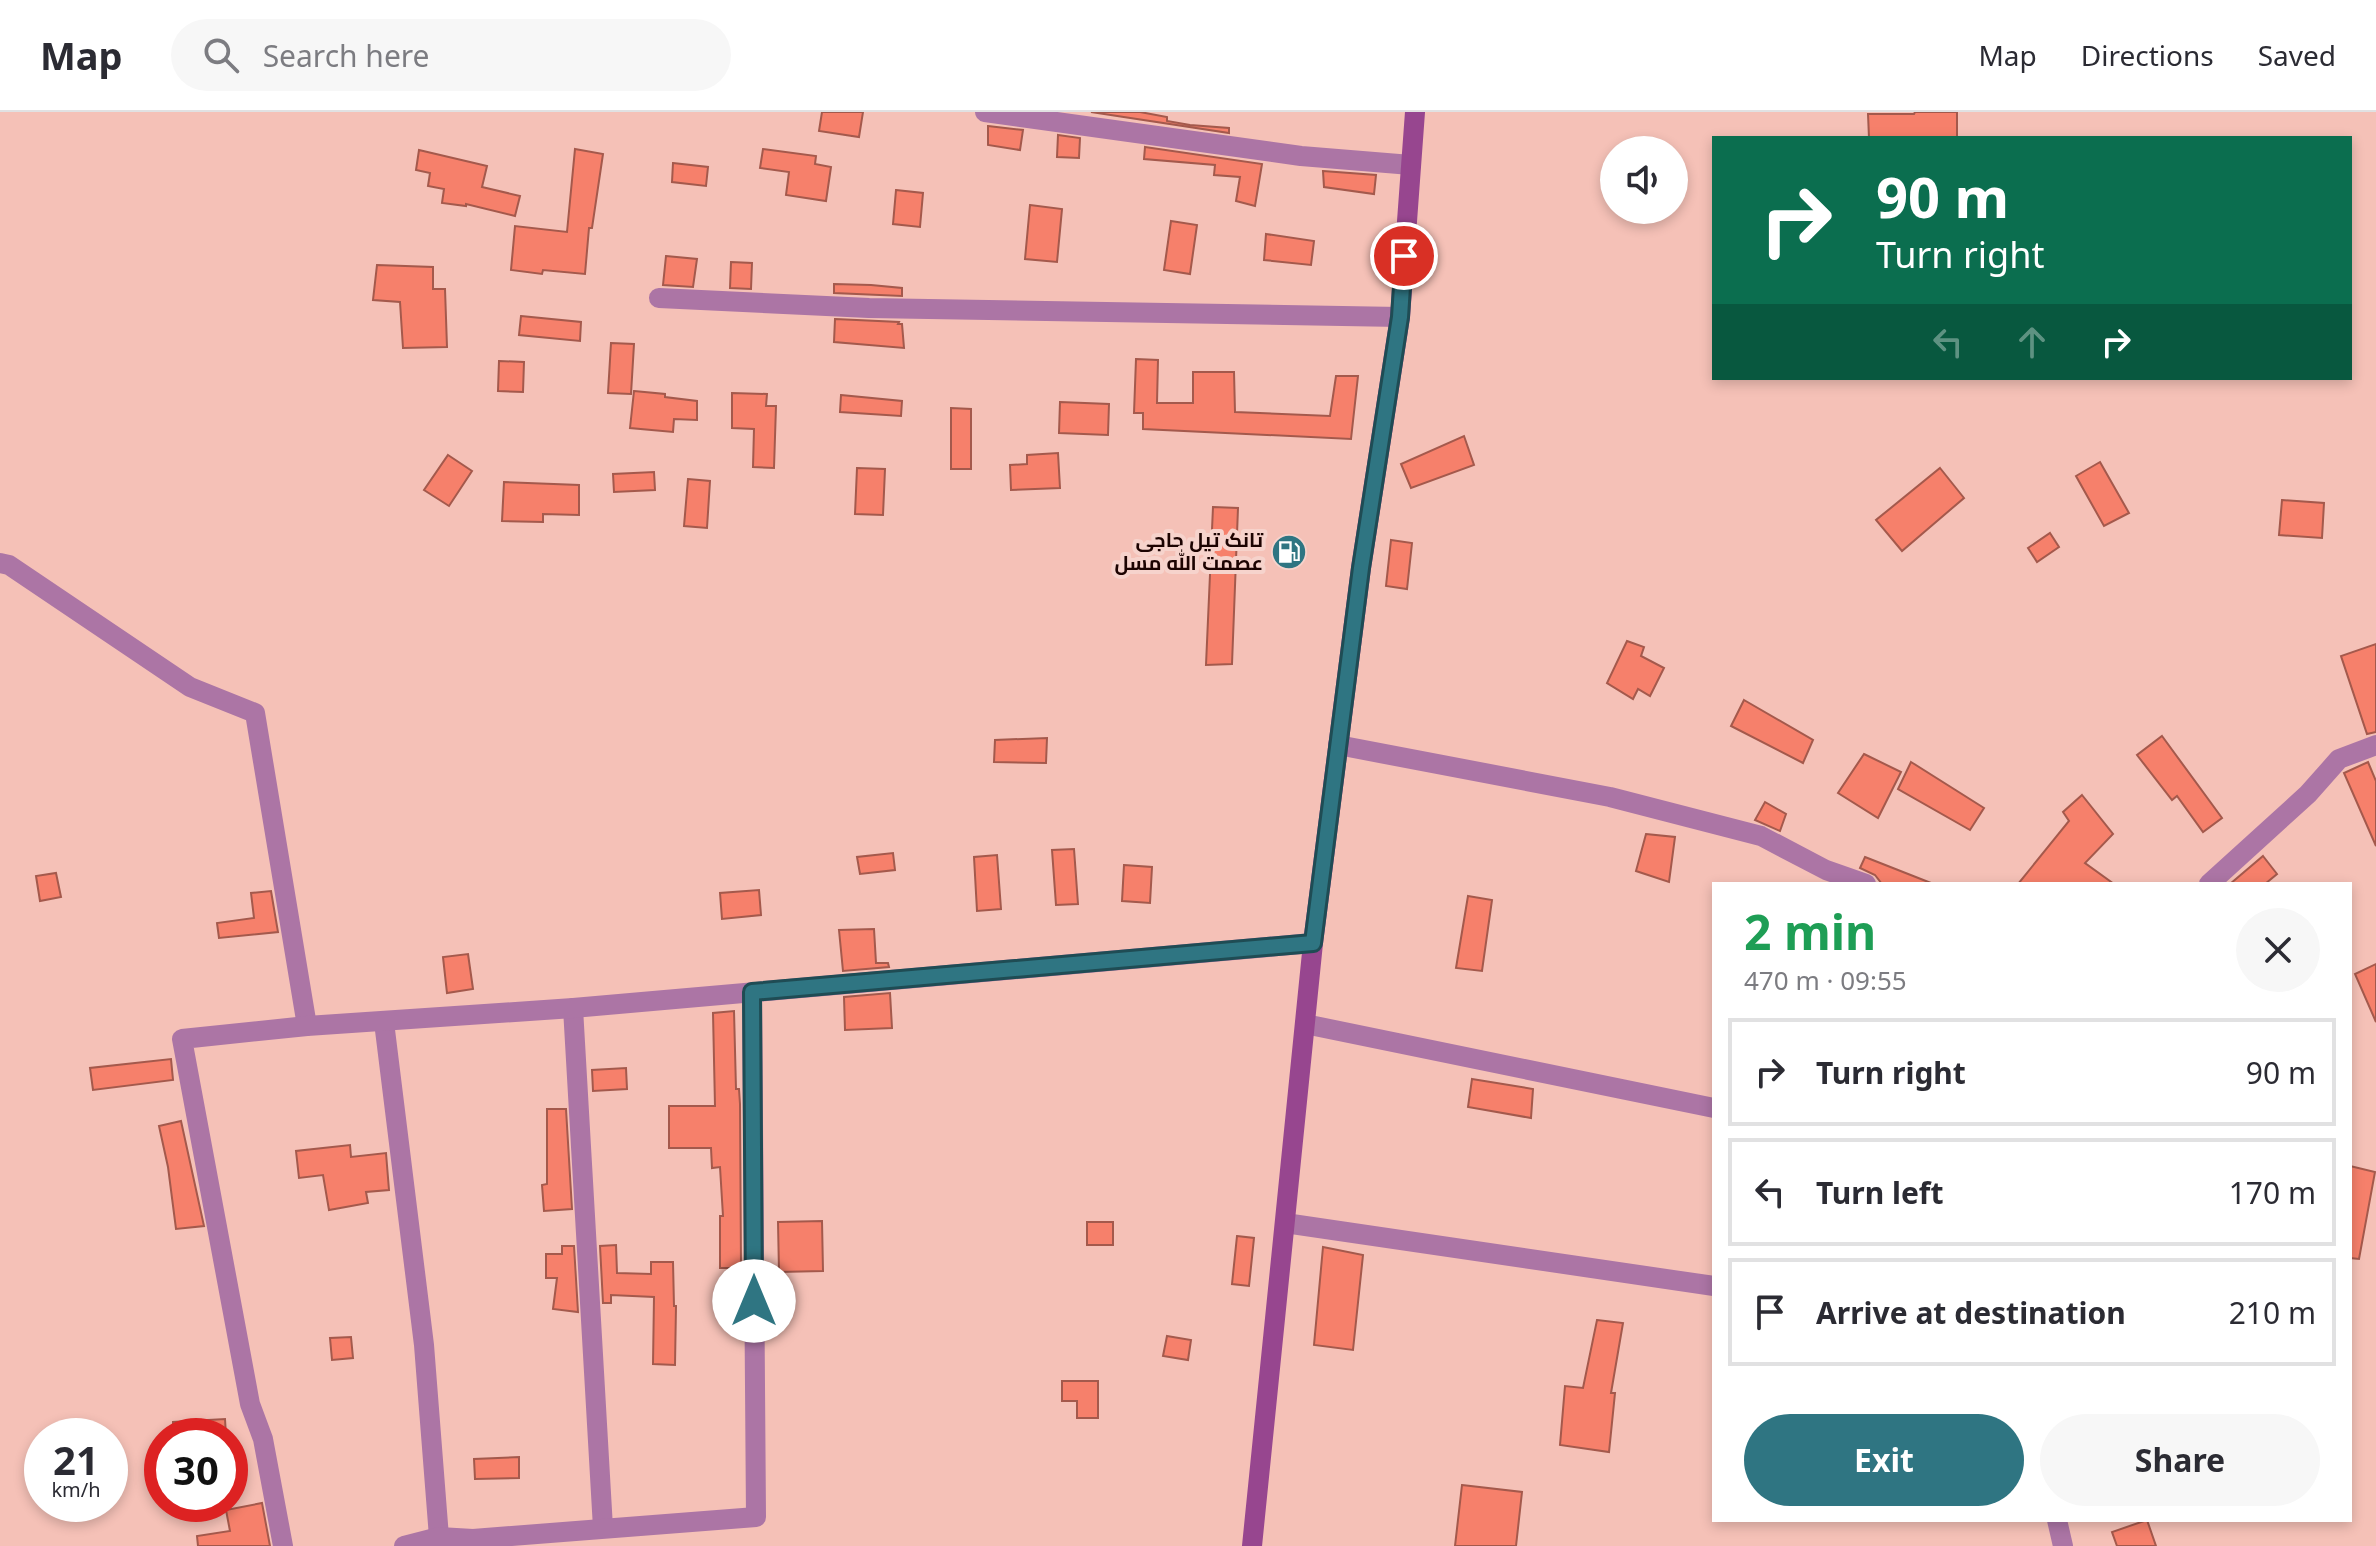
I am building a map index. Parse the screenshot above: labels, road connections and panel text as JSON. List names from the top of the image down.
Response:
{
  "places": {
    "fuel station": ["تانک تیل حاجی عصمت الله مسل"]
  },
  "page": {
    "header": "Map",
    "search": "Search here",
    "nav": ["Map", "Directions", "Saved"],
    "turn": ["90 m", "Turn right"],
    "heading": ["2 min", "470 m · 09:55"],
    "list": [
      {
        "name": "Turn right",
        "value": "90 m"
      },
      {
        "name": "Turn left",
        "value": "170 m"
      },
      {
        "name": "Arrive at destination",
        "value": "210 m"
      }
    ],
    "buttons": ["Exit", "Share"],
    "speed": "21 km/h",
    "limit": "30"
  }
}
